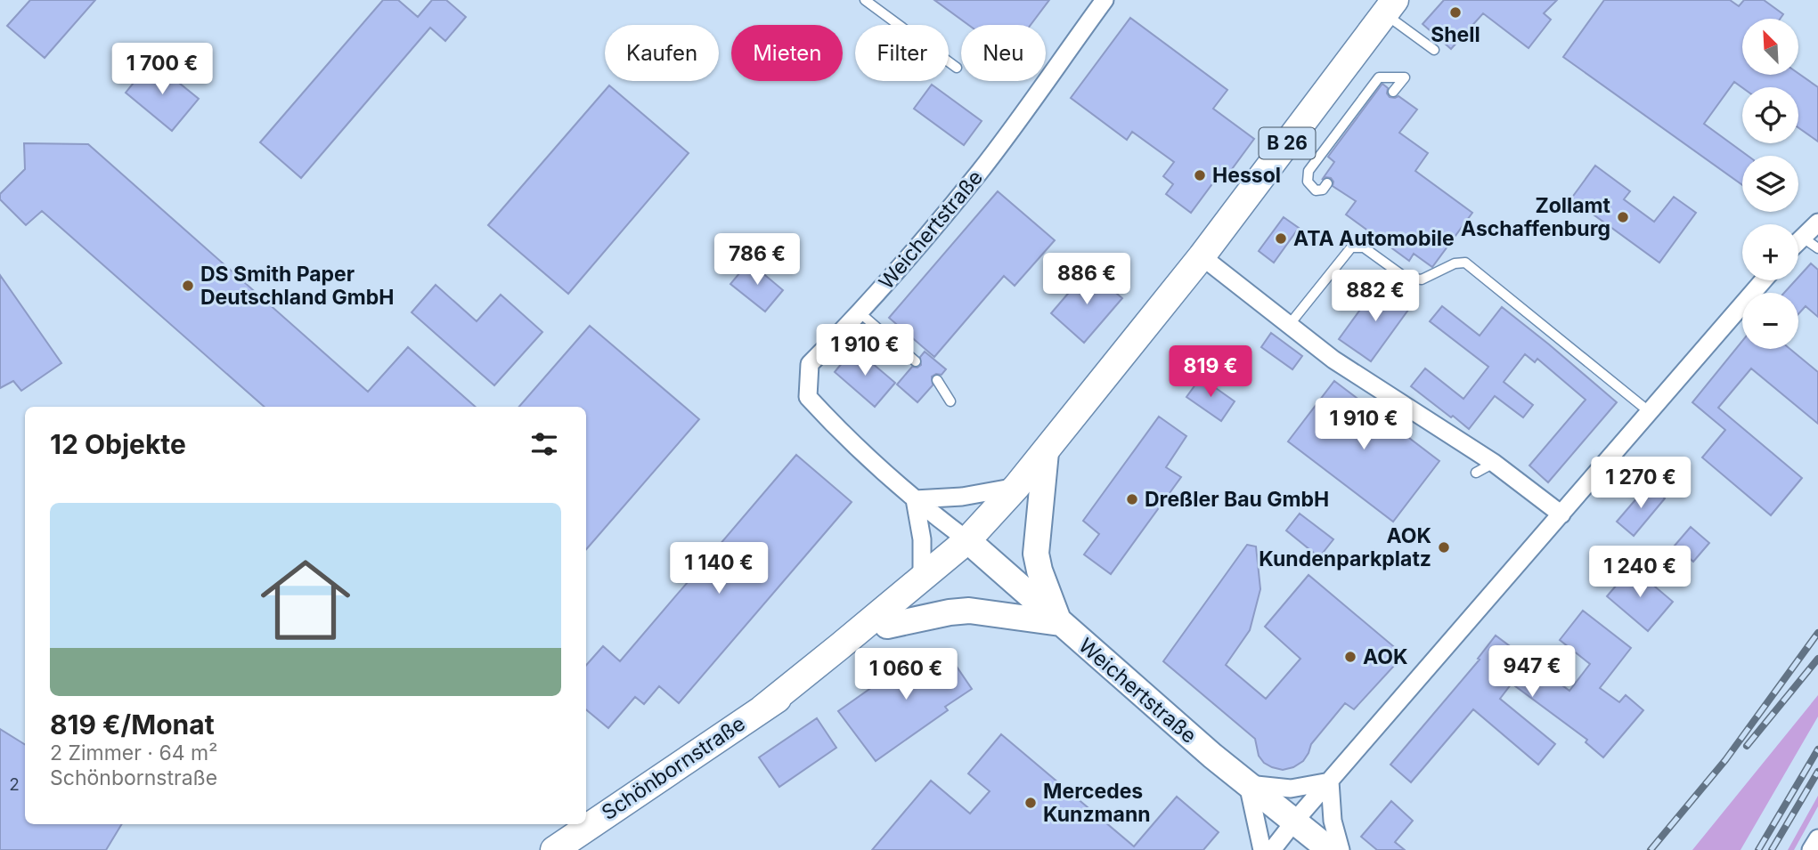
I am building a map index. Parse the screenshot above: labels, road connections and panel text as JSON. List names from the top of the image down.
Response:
{
  "streets": {
    "main road": ["B 26", "Weichertstraße", "Schönbornstraße"]
  },
  "crossings": [
    ["Weichertstraße", "Schönbornstraße"]
  ],
  "places": [
    "Shell",
    "Hessol",
    "Zollamt Aschaffenburg",
    "ATA Automobile",
    "DS Smith Paper Deutschland GmbH",
    "Dreßler Bau GmbH",
    "AOK Kundenparkplatz",
    "AOK",
    "Mercedes Kunzmann"
  ],
  "house_numbers": ["2"],
  "north": "top left",
  "page": {
    "map_buttons": ["+", "−"],
    "chip": [
      "Kaufen",
      "Mieten",
      "Filter",
      "Neu"
    ],
    "price": [
      "1 700 €",
      "786 €",
      "886 €",
      "882 €",
      "1 910 €",
      "819 €",
      "1 910 €",
      "1 270 €",
      "1 140 €",
      "1 240 €",
      "947 €",
      "1 060 €"
    ],
    "heading": "12 Objekte",
    "list": [
      {
        "name": "819 €/Monat",
        "note": "2 Zimmer · 64 m² · Schönbornstraße"
      }
    ]
  }
}
